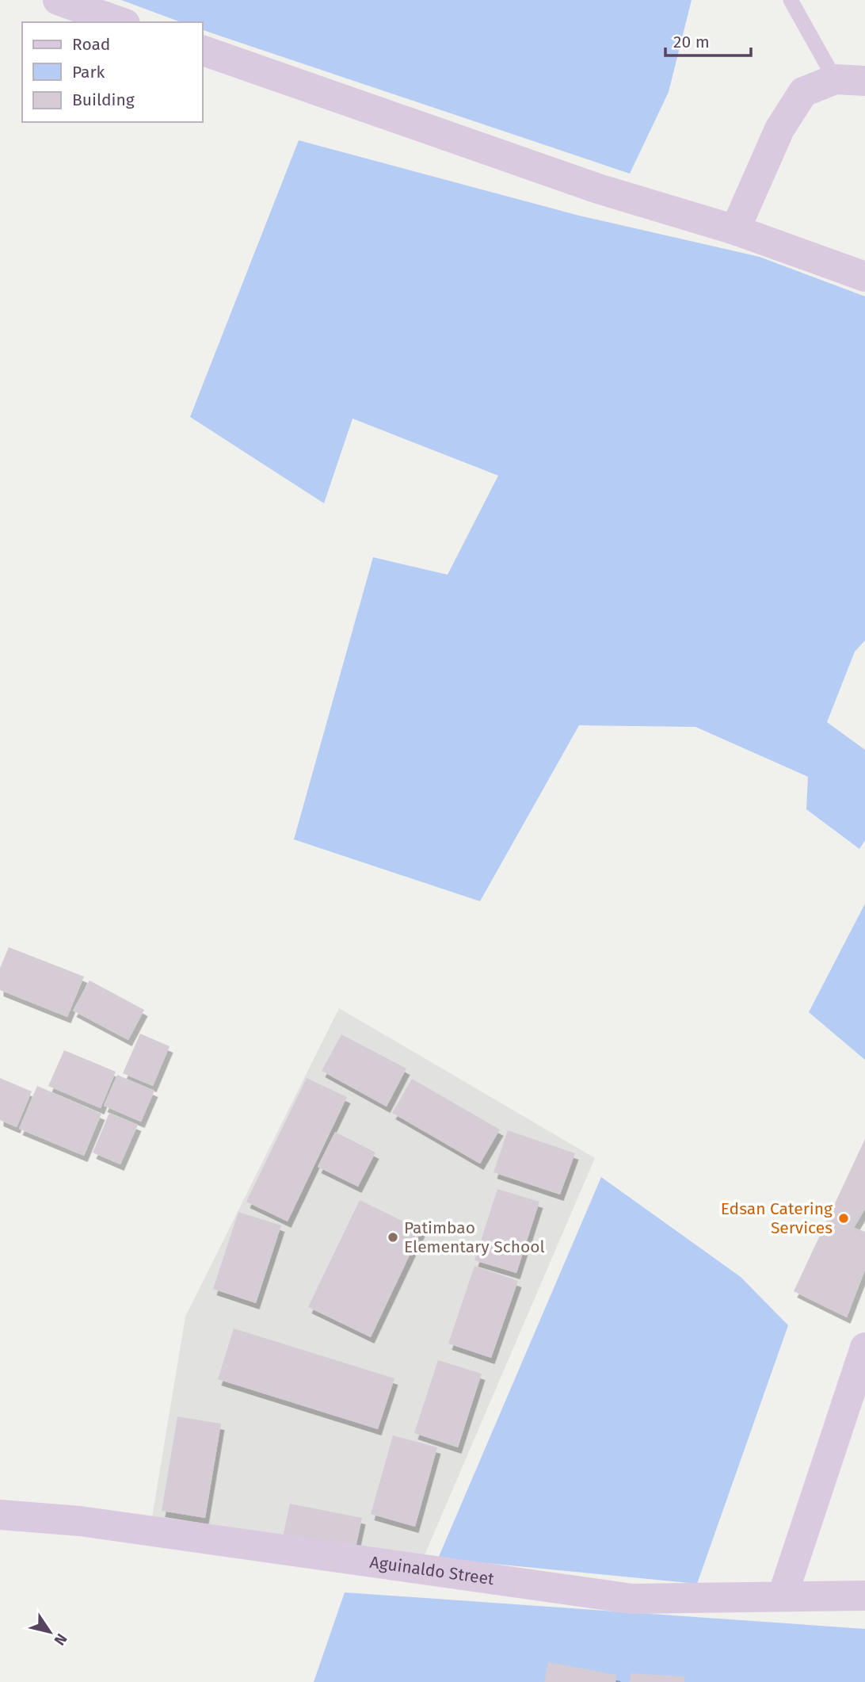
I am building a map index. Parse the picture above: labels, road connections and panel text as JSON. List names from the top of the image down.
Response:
{
  "streets": {
    "street": ["Aguinaldo Street"]
  },
  "places": ["Edsan Catering Services", "Patimbao Elementary School"],
  "legend": ["Road", "Park", "Building"],
  "scale_bar": "20 m",
  "north": "bottom right"
}
